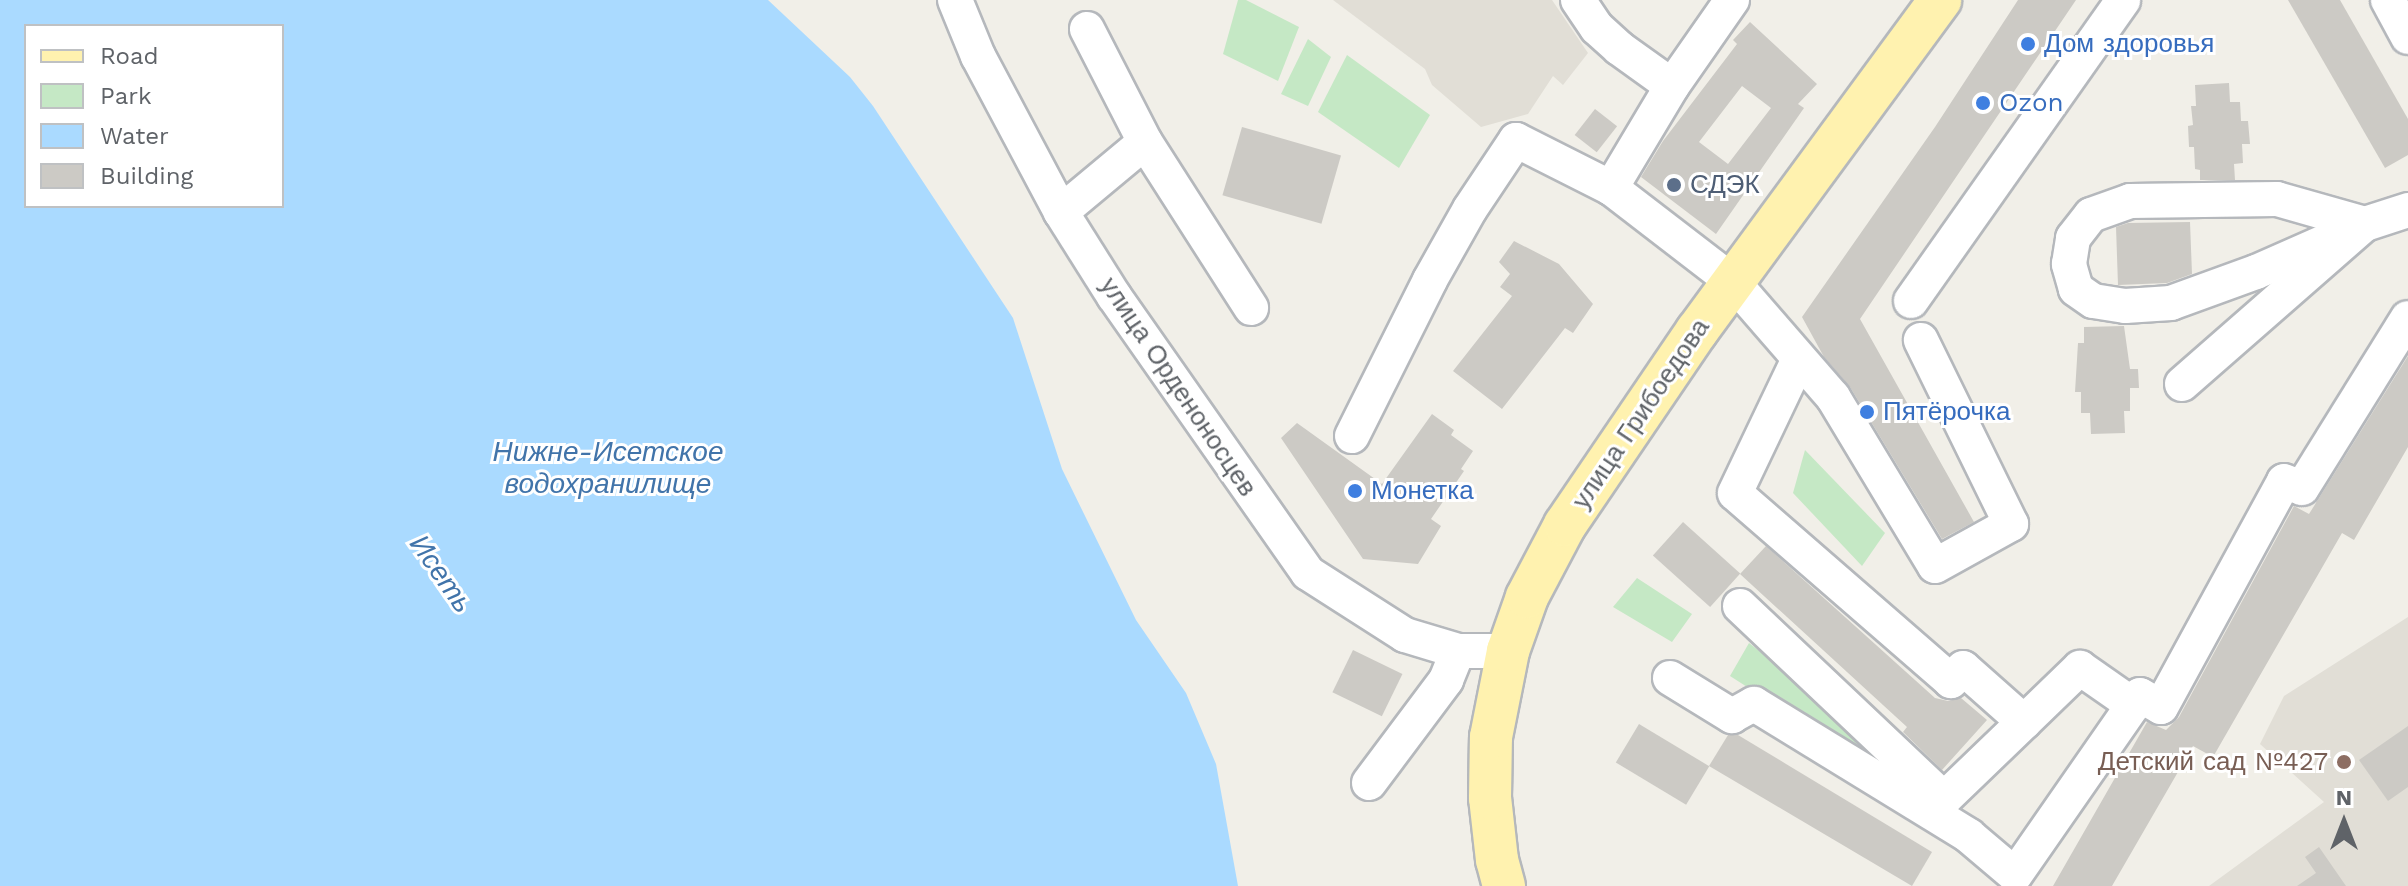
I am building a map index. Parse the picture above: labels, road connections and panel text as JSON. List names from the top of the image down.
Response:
{
  "streets": {
    "main road": ["улица Грибоедова"],
    "street": ["улица Орденоносцев"]
  },
  "crossings": [
    ["улица Орденоносцев", "улица Грибоедова"]
  ],
  "water": ["Нижне-Исетское водохранилище", "Исеть"],
  "places": [
    "Дом здоровья",
    "Ozon",
    "СДЭК",
    "Пятёрочка",
    "Монетка",
    "Детский сад №427"
  ],
  "legend": [
    "Road",
    "Park",
    "Water",
    "Building"
  ],
  "north": "top"
}
